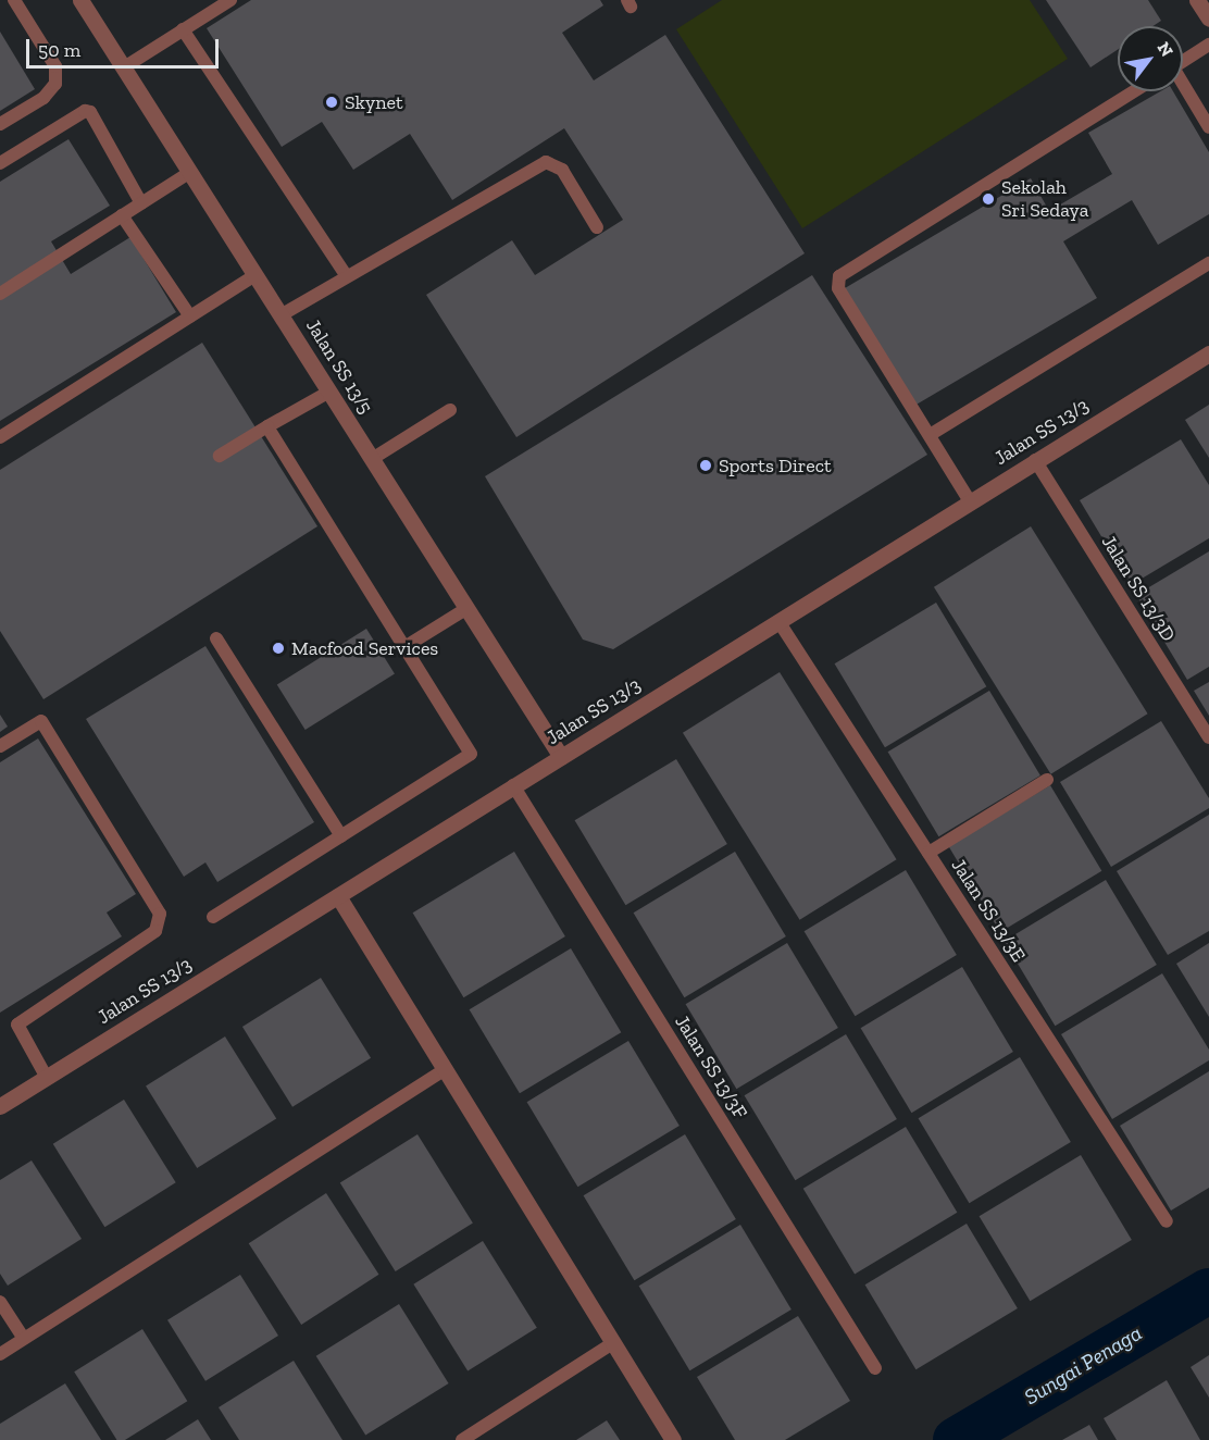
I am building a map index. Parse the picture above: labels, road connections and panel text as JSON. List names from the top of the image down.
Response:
{
  "streets": {
    "street": ["Jalan SS 13/5", "Jalan SS 13/3"],
    "lane": ["Jalan SS 13/3D", "Jalan SS 13/3E", "Jalan SS 13/3F"]
  },
  "crossings": [
    ["Jalan SS 13/5", "Jalan SS 13/3"],
    ["Jalan SS 13/3", "Jalan SS 13/3D"],
    ["Jalan SS 13/3", "Jalan SS 13/3E"],
    ["Jalan SS 13/3", "Jalan SS 13/3F"]
  ],
  "water": ["Sungai Penaga"],
  "places": [
    "Skynet",
    "Sekolah Sri Sedaya",
    "Sports Direct",
    "Macfood Services"
  ],
  "scale_bar": "50 m",
  "north": "top right"
}
